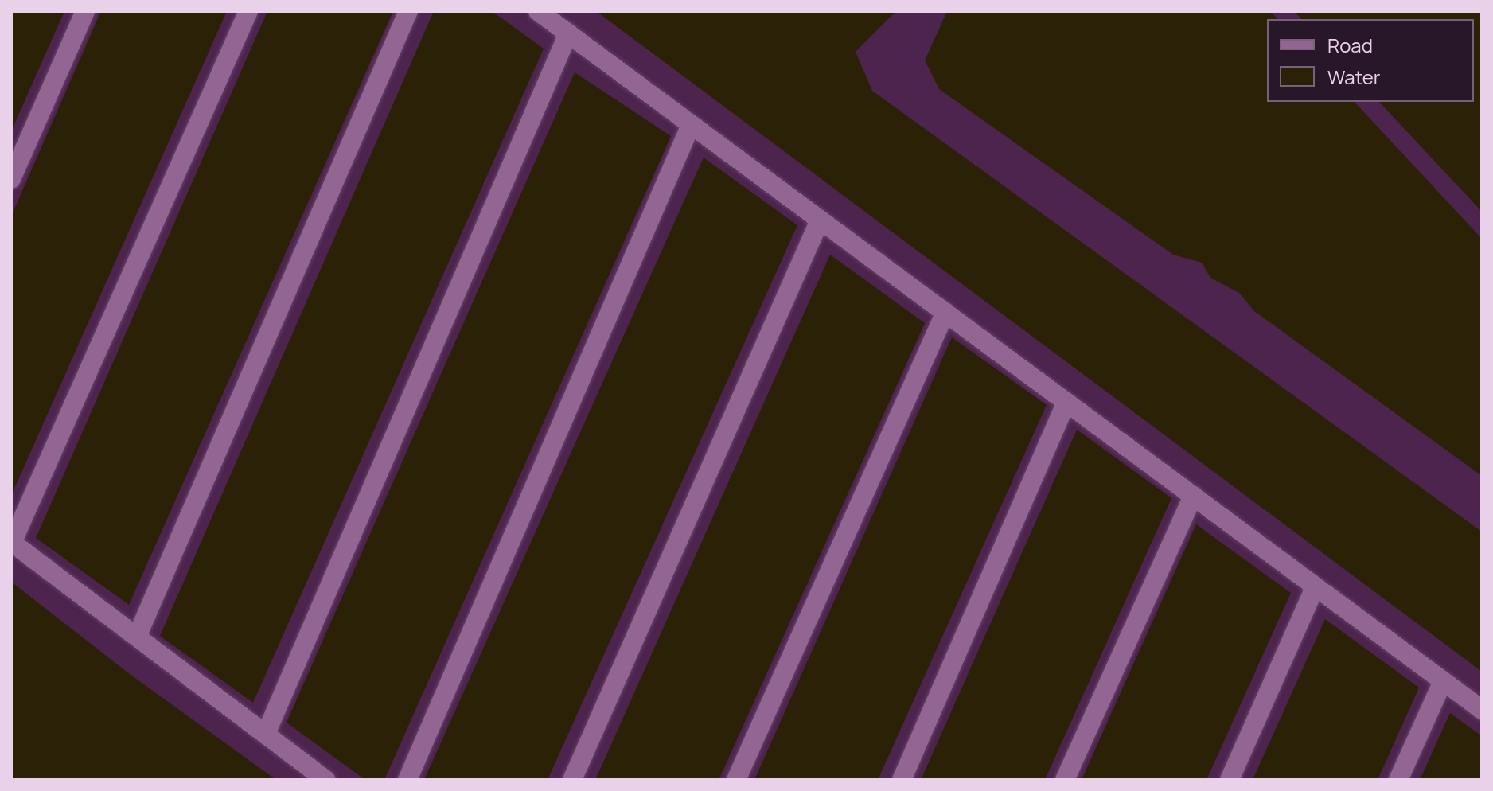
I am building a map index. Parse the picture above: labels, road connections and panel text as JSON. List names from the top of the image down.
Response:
{
  "legend": ["Road", "Water"]
}
